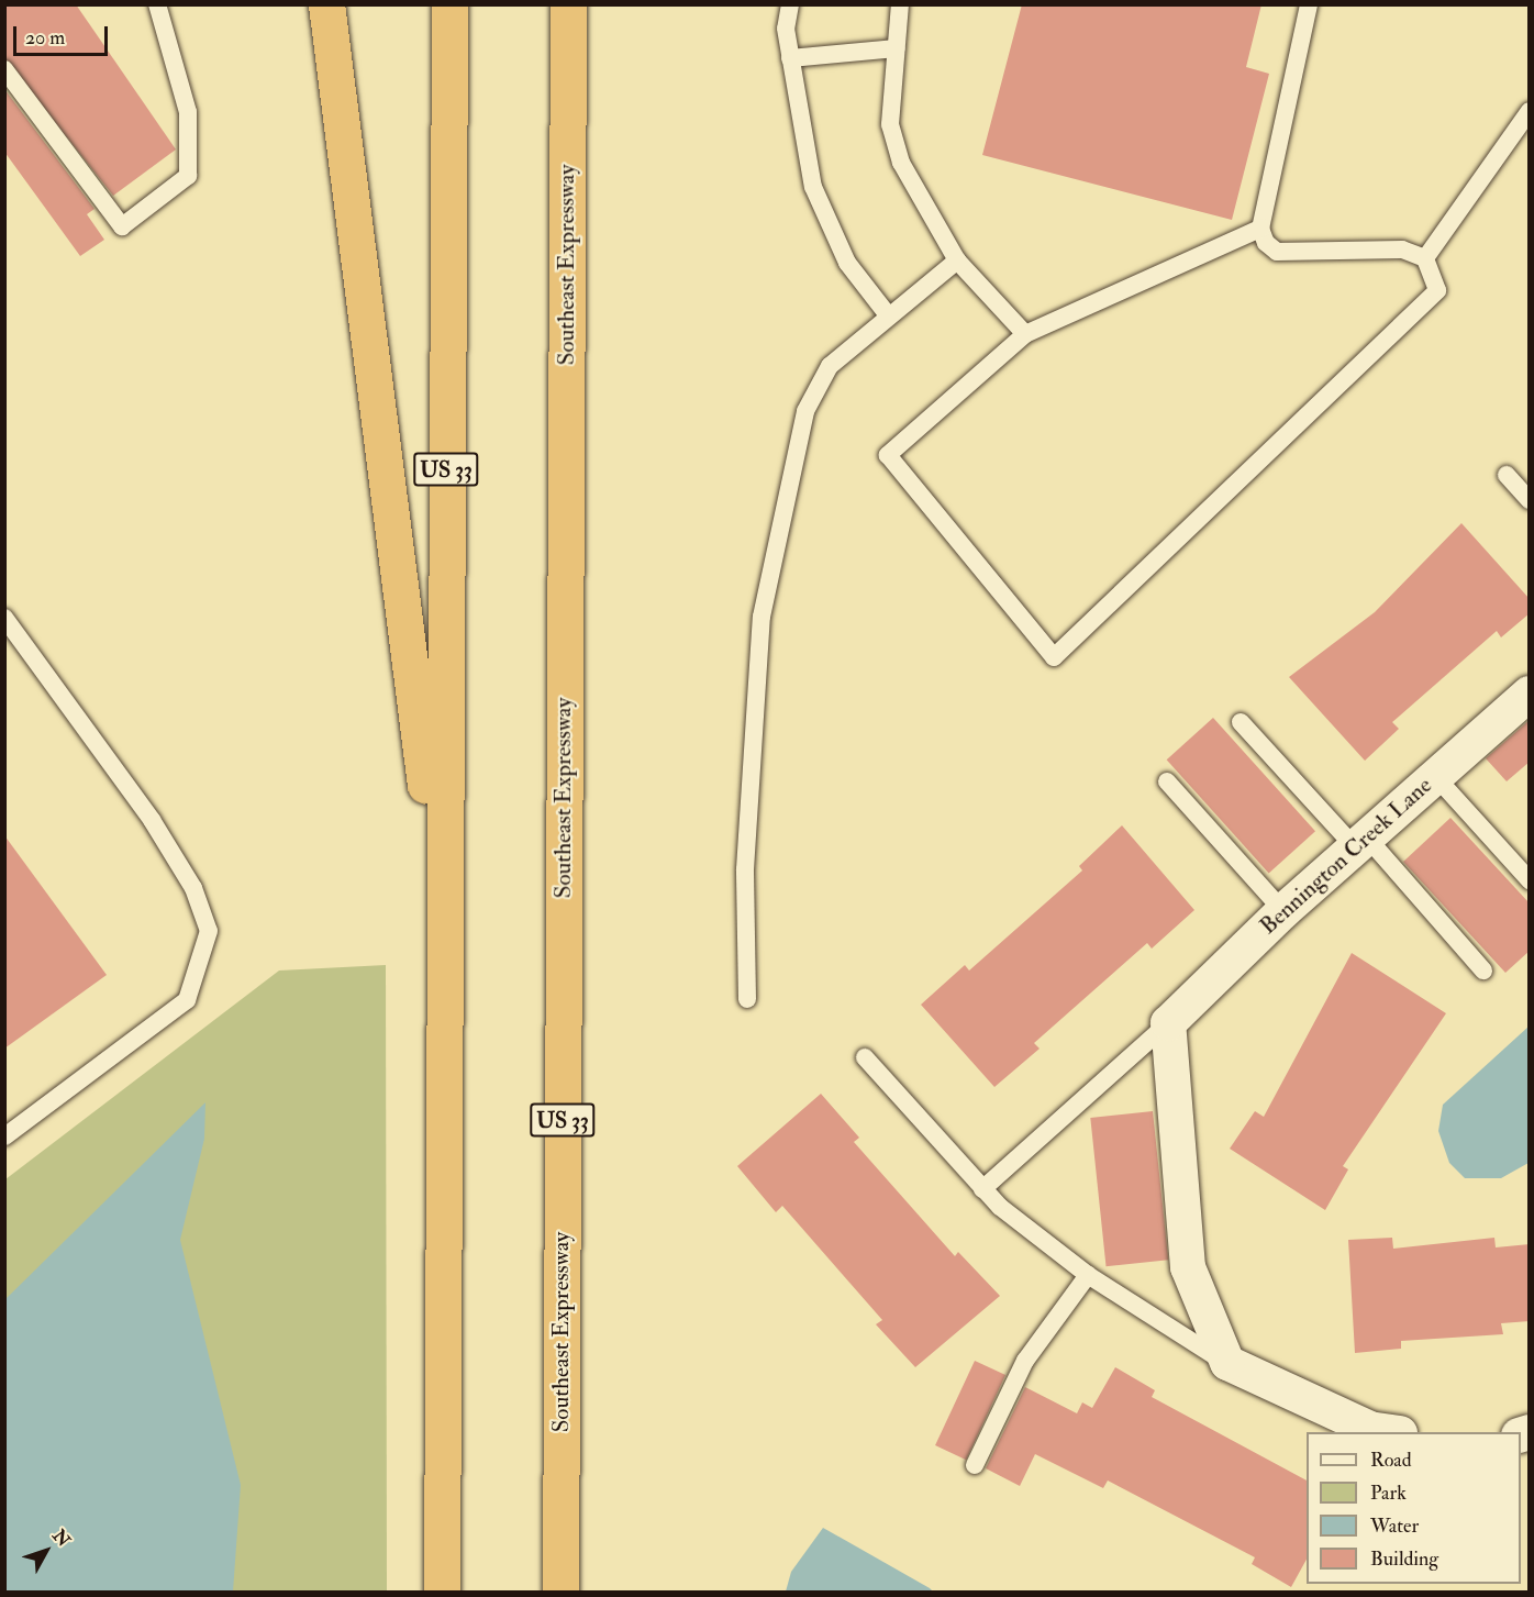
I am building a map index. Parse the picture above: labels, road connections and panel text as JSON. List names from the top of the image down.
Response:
{
  "streets": {
    "highway": ["Southeast Expressway", "US 33"],
    "street": ["Bennington Creek Lane"]
  },
  "legend": [
    "Road",
    "Park",
    "Water",
    "Building"
  ],
  "scale_bar": "20 m",
  "north": "top right"
}
